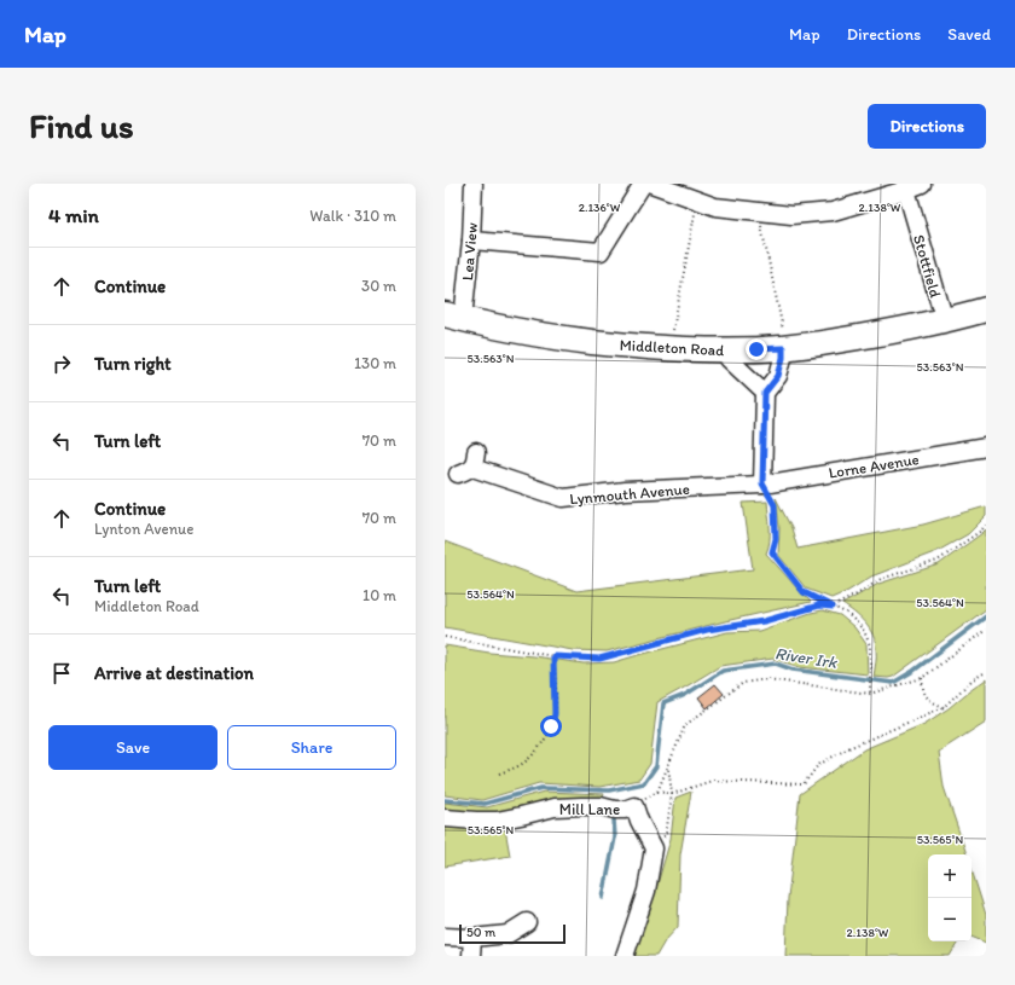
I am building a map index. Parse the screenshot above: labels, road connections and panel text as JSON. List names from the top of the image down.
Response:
{
  "streets": {
    "main road": ["Middleton Road"],
    "street": [
      "Lea View",
      "Stottfield",
      "Lorne Avenue",
      "Lynmouth Avenue",
      "Mill Lane"
    ]
  },
  "crossings": [
    ["Lea View", "Middleton Road"],
    ["Stottfield", "Middleton Road"],
    ["Lorne Avenue", "Lynmouth Avenue"]
  ],
  "water": ["River Irk"],
  "scale_bar": "50 m",
  "page": {
    "header": "Map",
    "nav": ["Map", "Directions", "Saved"],
    "buttons": [
      "Directions",
      ["Save", "Share"]
    ],
    "title": "Find us",
    "heading": ["4 min", "Walk · 310 m"],
    "list": [
      ["Continue", "30 m"],
      ["Turn right", "130 m"],
      ["Turn left", "70 m"],
      ["Continue", "Lynton Avenue", "70 m"],
      ["Turn left", "Middleton Road", "10 m"],
      "Arrive at destination"
    ],
    "map_buttons": ["+", "−"],
    "scale": "50 m"
  },
  "coordinates": [
    "2.136°W",
    "2.138°W",
    "53.563°N",
    "53.564°N",
    "53.565°N"
  ]
}
